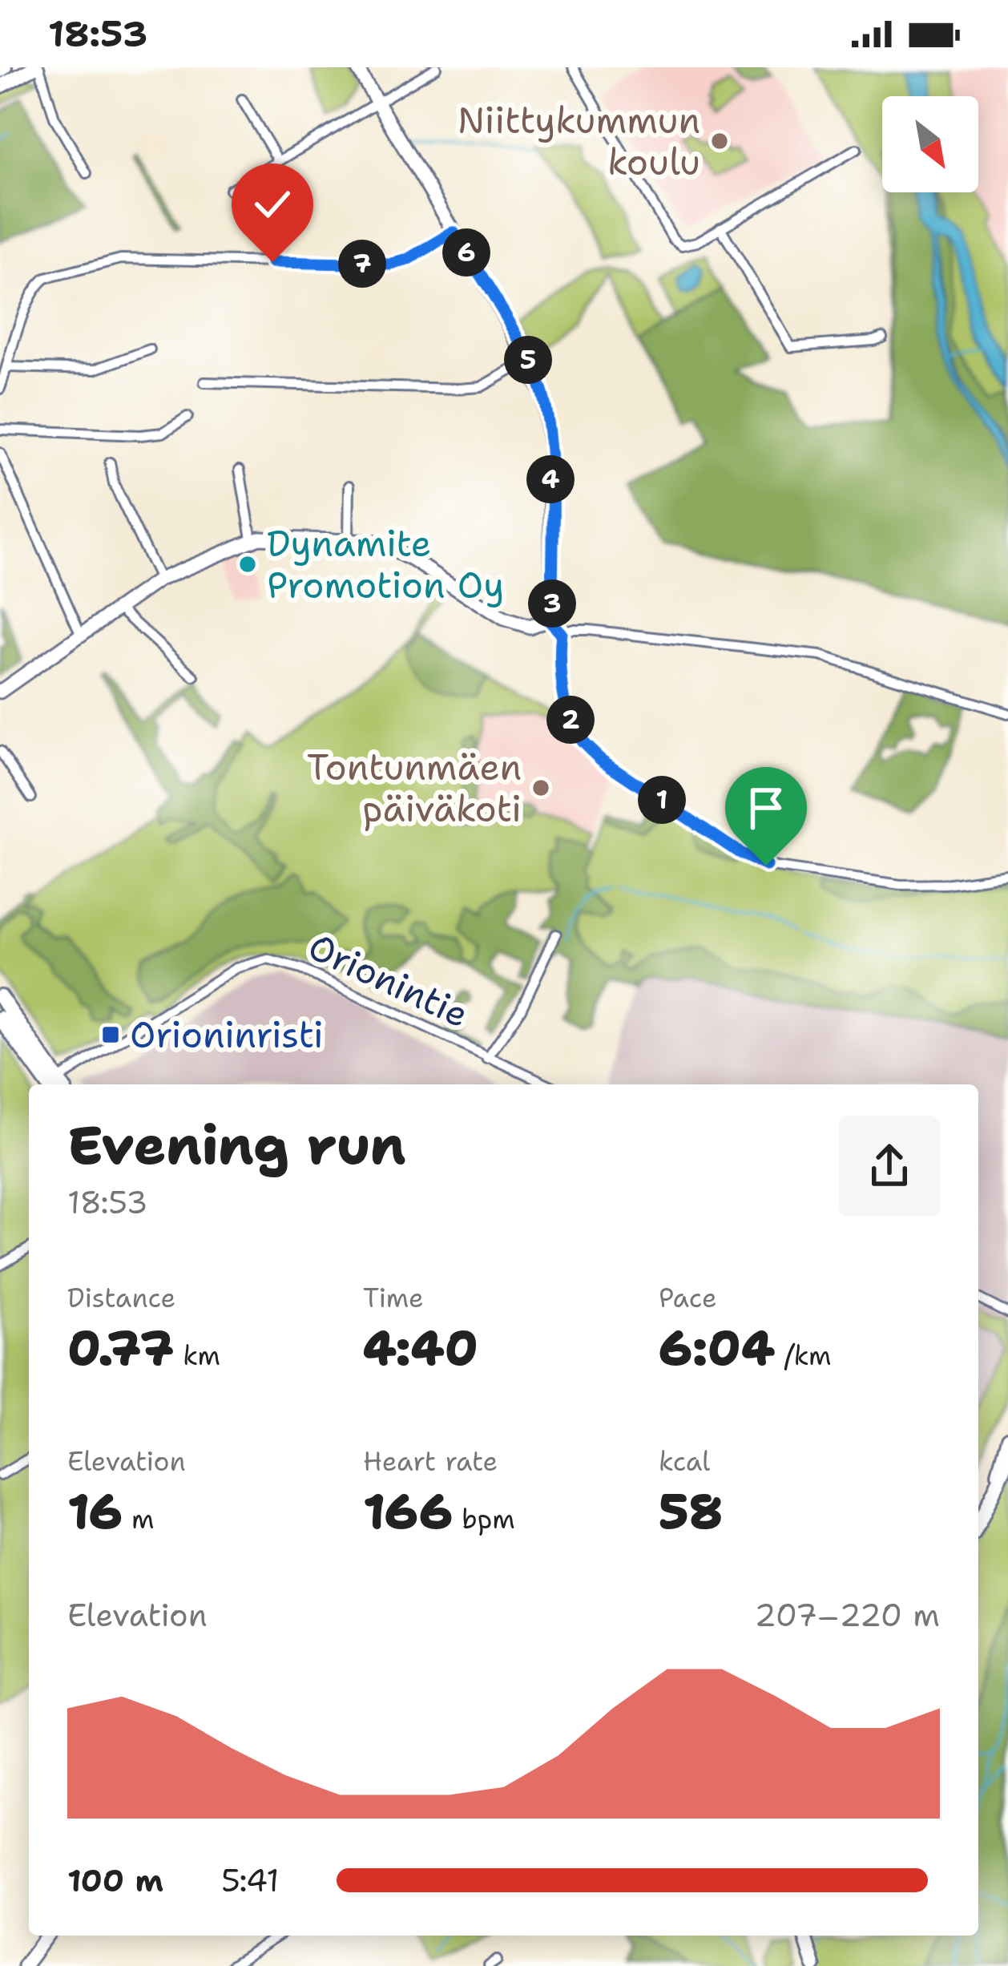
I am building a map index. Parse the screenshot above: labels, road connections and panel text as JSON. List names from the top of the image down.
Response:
{
  "streets": {
    "street": ["Orionintie"]
  },
  "places": {
    "other": ["Niittykummun koulu", "Dynamite Promotion Oy", "Tontunmäen päiväkoti"],
    "transit": ["Orioninristi"]
  },
  "north": "bottom right",
  "page": {
    "status": "18:53",
    "pins": [
      "6",
      "7",
      "5",
      "4",
      "3",
      "2",
      "1"
    ],
    "heading": ["Evening run", "18:53"],
    "stats": [
      ["Distance", "0.77 km"],
      ["Time", "4:40"],
      ["Pace", "6:04 /km"],
      ["Elevation", "16 m"],
      ["Heart rate", "166 bpm"],
      ["kcal", "58"]
    ],
    "chart": ["Elevation", "207–220 m"],
    "list": [
      {
        "name": "100 m",
        "note": "5:41"
      }
    ]
  }
}
